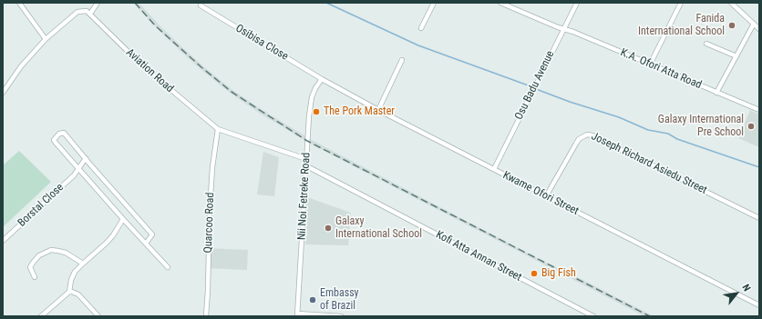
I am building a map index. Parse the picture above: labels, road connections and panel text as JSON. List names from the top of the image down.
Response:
{
  "streets": {
    "street": [
      "Osibisa Close",
      "K.A. Ofori Atta Road",
      "Aviation Road",
      "Osu Badu Avenue",
      "Joseph Richard Asiedu Street",
      "Kwame Ofori Street",
      "Nii Noi Fetreke Road",
      "Borstal Close",
      "Quarcoo Road",
      "Kofi Atta Annan Street"
    ]
  },
  "crossings": [
    ["Osibisa Close", "Kwame Ofori Street"],
    ["Osibisa Close", "Nii Noi Fetreke Road"],
    ["K.A. Ofori Atta Road", "Osu Badu Avenue"],
    ["Aviation Road", "Nii Noi Fetreke Road"],
    ["Aviation Road", "Quarcoo Road"],
    ["Osu Badu Avenue", "Kwame Ofori Street"],
    ["Joseph Richard Asiedu Street", "Kwame Ofori Street"],
    ["Kwame Ofori Street", "Nii Noi Fetreke Road"],
    ["Nii Noi Fetreke Road", "Kofi Atta Annan Street"]
  ],
  "places": [
    "Fanida International School",
    "The Pork Master",
    "Galaxy International Pre School",
    "Galaxy International School",
    "Big Fish",
    "Embassy of Brazil"
  ],
  "north": "top right"
}
